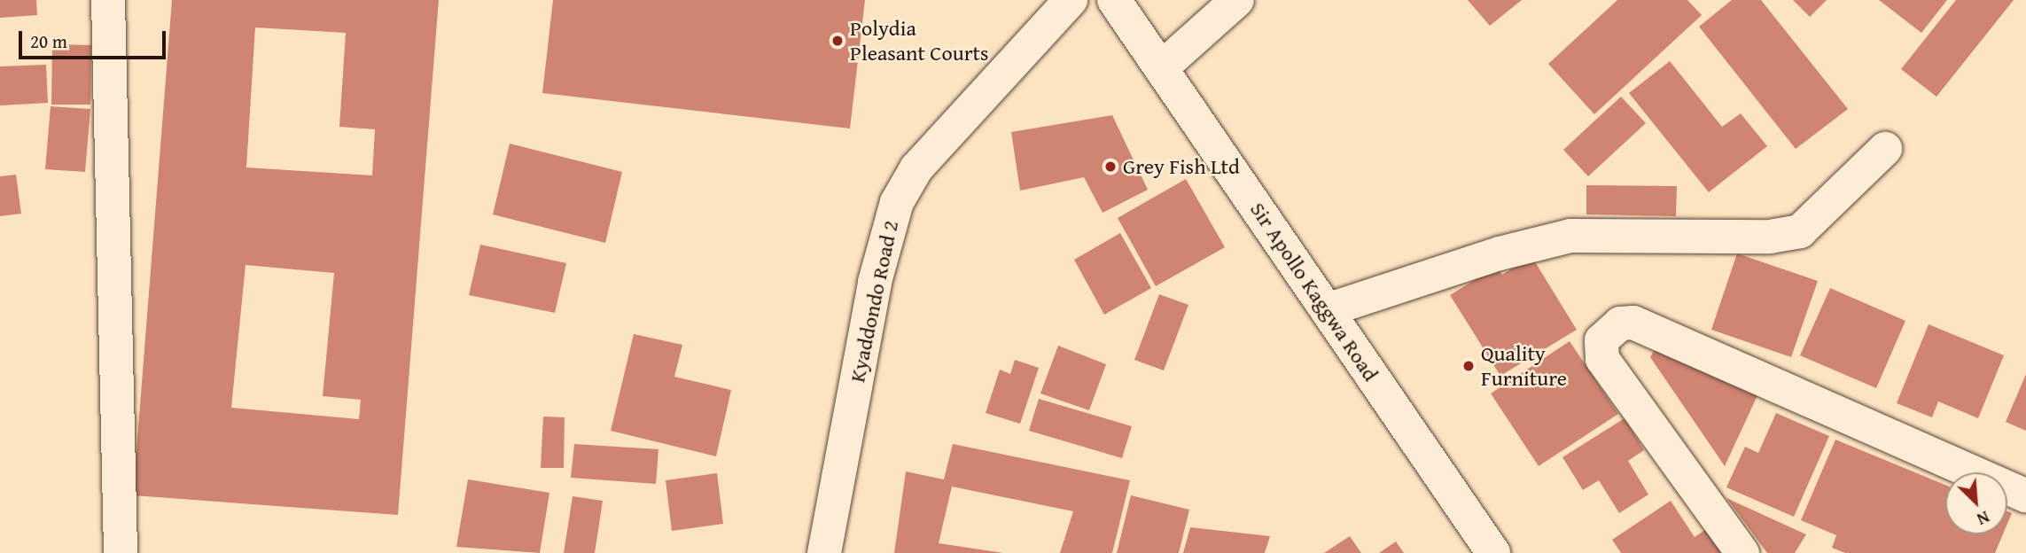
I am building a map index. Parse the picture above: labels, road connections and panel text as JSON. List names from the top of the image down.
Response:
{
  "streets": {
    "street": ["Sir Apollo Kaggwa Road", "Kyaddondo Road 2"]
  },
  "places": ["Polydia Pleasant Courts", "Grey Fish Ltd", "Quality Furniture"],
  "scale_bar": "20 m",
  "north": "bottom right"
}
